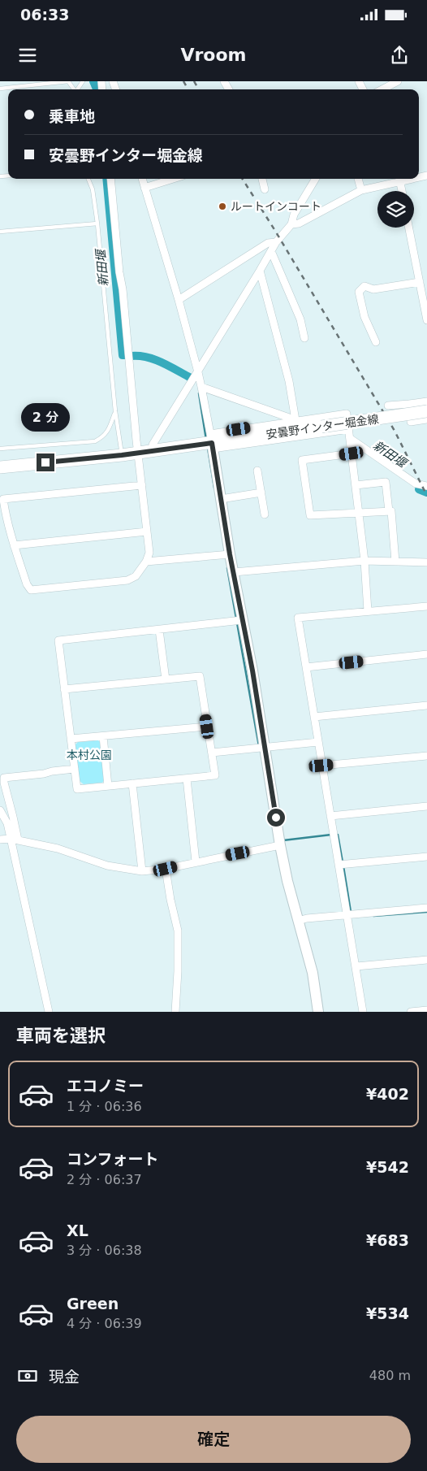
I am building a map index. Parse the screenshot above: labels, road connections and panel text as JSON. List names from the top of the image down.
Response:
{
  "streets": {
    "main road": ["安曇野インター堀金線"]
  },
  "water": ["新田堰"],
  "parks": ["本村公園"],
  "places": ["ルートインコート"],
  "page": {
    "status": "06:33",
    "header": "Vroom",
    "banner": ["乗車地", "安曇野インター堀金線"],
    "bubble": "2 分",
    "heading": "車両を選択",
    "list": [
      {
        "name": "エコノミー",
        "note": "1 分 · 06:36",
        "value": "¥402"
      },
      {
        "name": "コンフォート",
        "note": "2 分 · 06:37",
        "value": "¥542"
      },
      {
        "name": "XL",
        "note": "3 分 · 06:38",
        "value": "¥683"
      },
      {
        "name": "Green",
        "note": "4 分 · 06:39",
        "value": "¥534"
      }
    ],
    "pay": ["現金", "480 m"],
    "buttons": "確定"
  }
}
